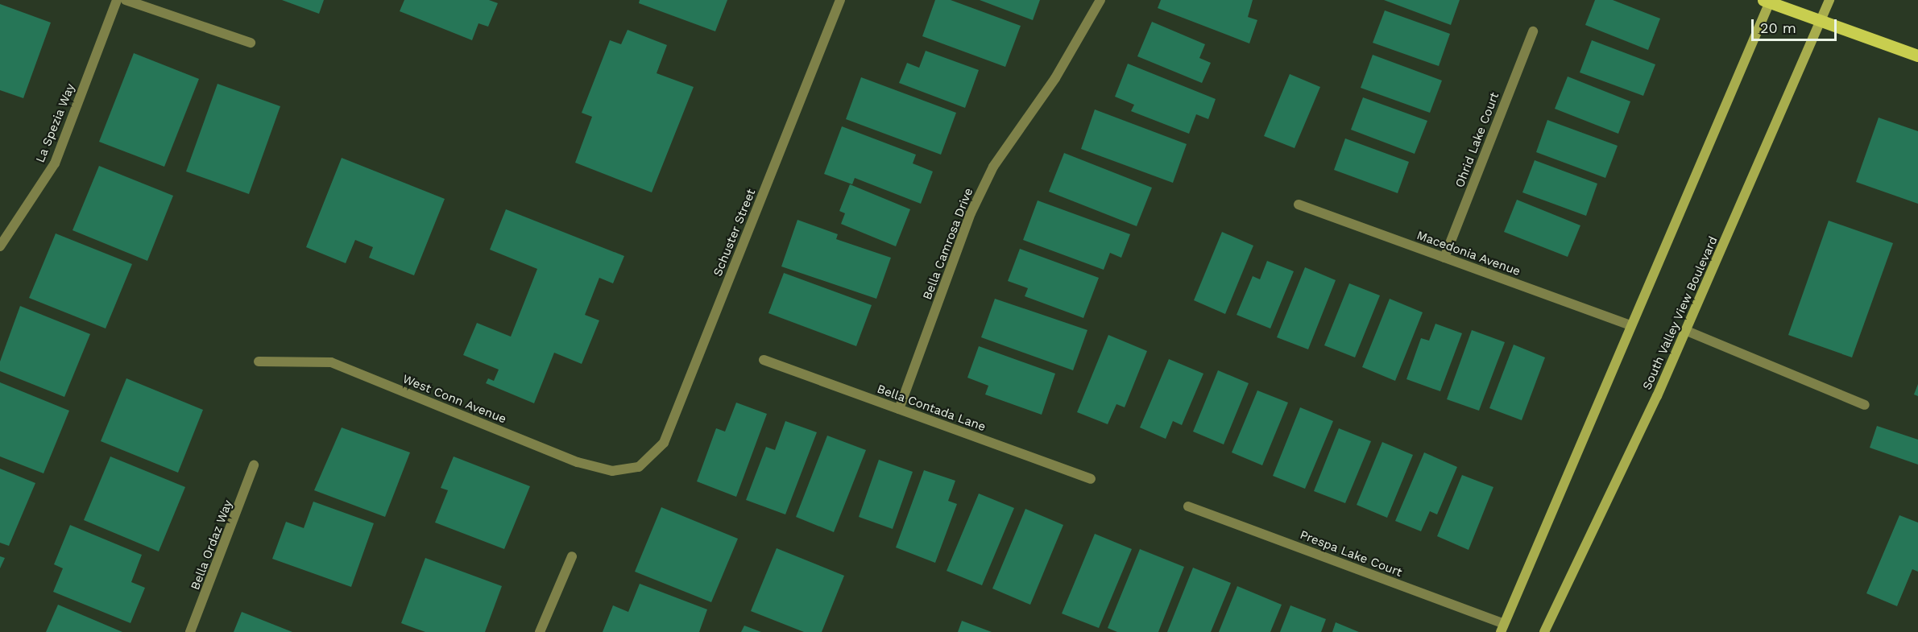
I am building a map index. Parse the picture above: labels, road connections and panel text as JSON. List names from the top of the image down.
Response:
{
  "streets": {
    "main road": ["South Valley View Boulevard"],
    "street": [
      "La Spezia Way",
      "Ohrid Lake Court",
      "Schuster Street",
      "Bella Camrosa Drive",
      "Macedonia Avenue",
      "West Conn Avenue",
      "Bella Contada Lane",
      "Bella Ordaz Way",
      "Prespa Lake Court"
    ]
  },
  "crossings": [
    ["Ohrid Lake Court", "Macedonia Avenue"],
    ["Schuster Street", "West Conn Avenue"],
    ["Bella Camrosa Drive", "Bella Contada Lane"]
  ],
  "scale_bar": "20 m"
}
